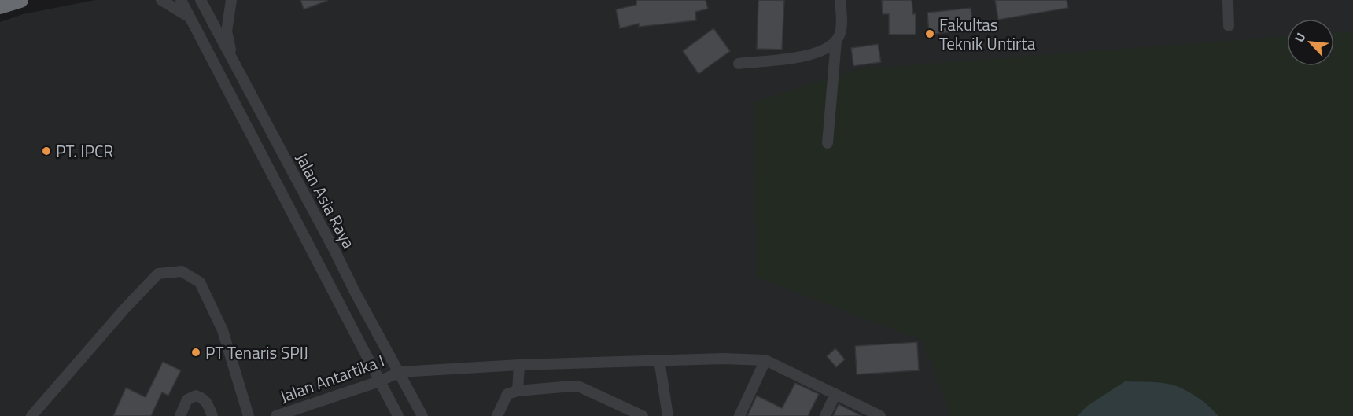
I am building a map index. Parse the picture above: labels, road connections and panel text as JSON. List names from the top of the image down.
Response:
{
  "streets": {
    "lane": ["Jalan Asia Raya", "Jalan Antartika I"]
  },
  "crossings": [
    ["Jalan Asia Raya", "Jalan Antartika I"]
  ],
  "places": ["Fakultas Teknik Untirta", "PT. IPCR", "PT Tenaris SPIJ"],
  "north": "top left"
}
